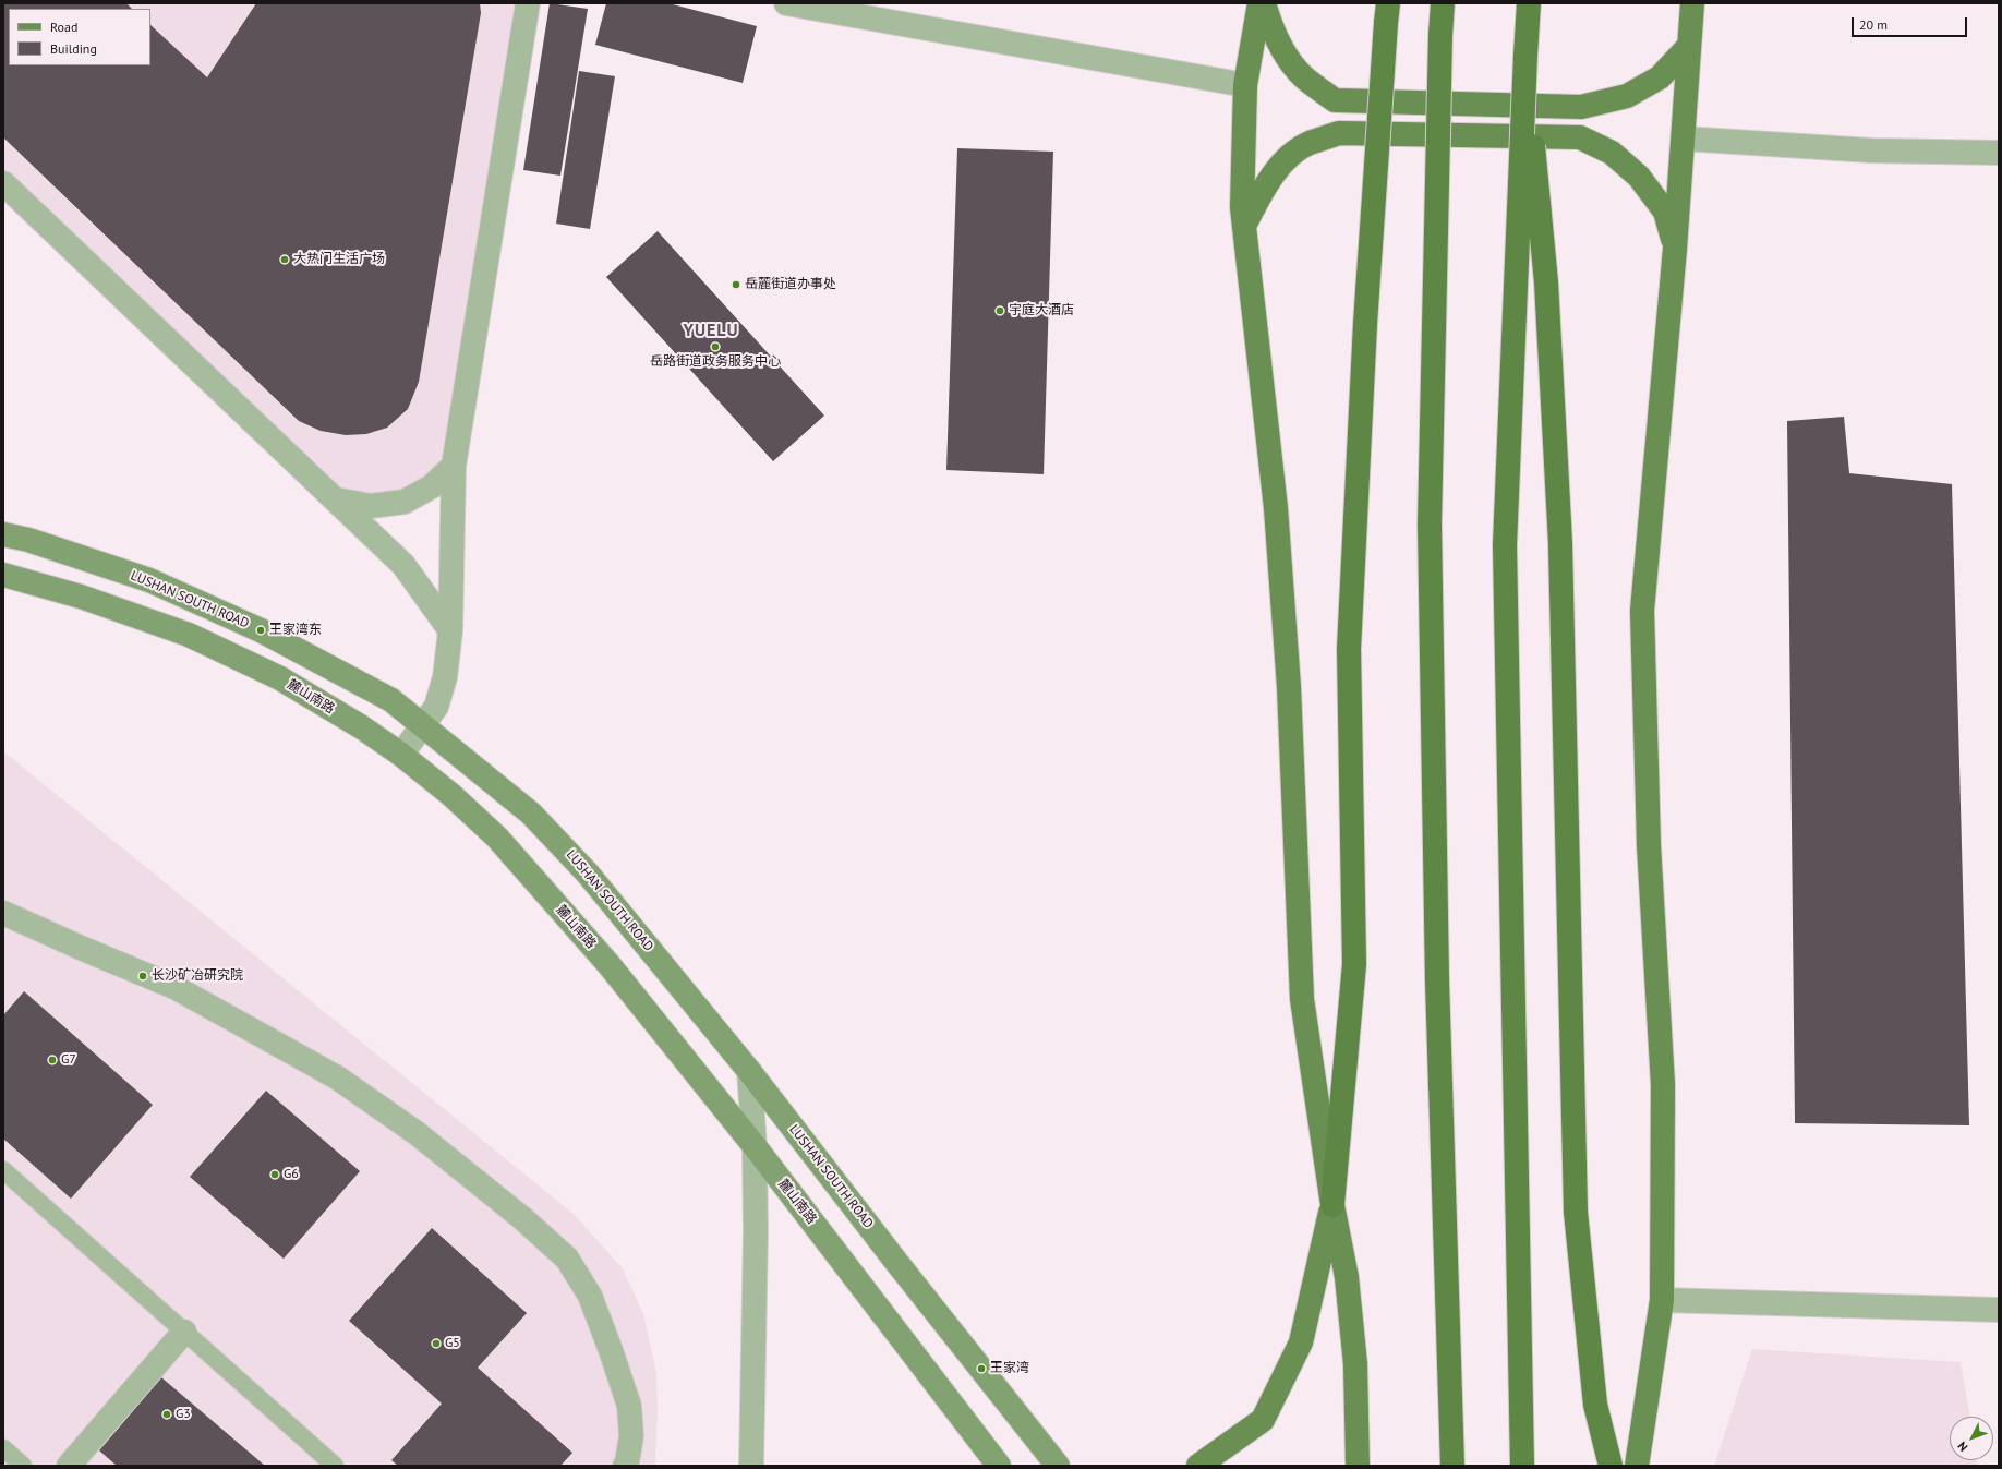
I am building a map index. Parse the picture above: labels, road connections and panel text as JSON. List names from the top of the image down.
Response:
{
  "streets": {
    "main road": ["LUSHAN SOUTH ROAD", "麓山南路"]
  },
  "districts": ["YUELU"],
  "places": [
    "大热门生活广场",
    "岳麓街道办事处",
    "宇庭大酒店",
    "岳路街道政务服务中心",
    "王家湾东",
    "长沙矿冶研究院",
    "G7",
    "G6",
    "G5",
    "王家湾",
    "G3"
  ],
  "legend": ["Road", "Building"],
  "scale_bar": "20 m",
  "north": "bottom left"
}
